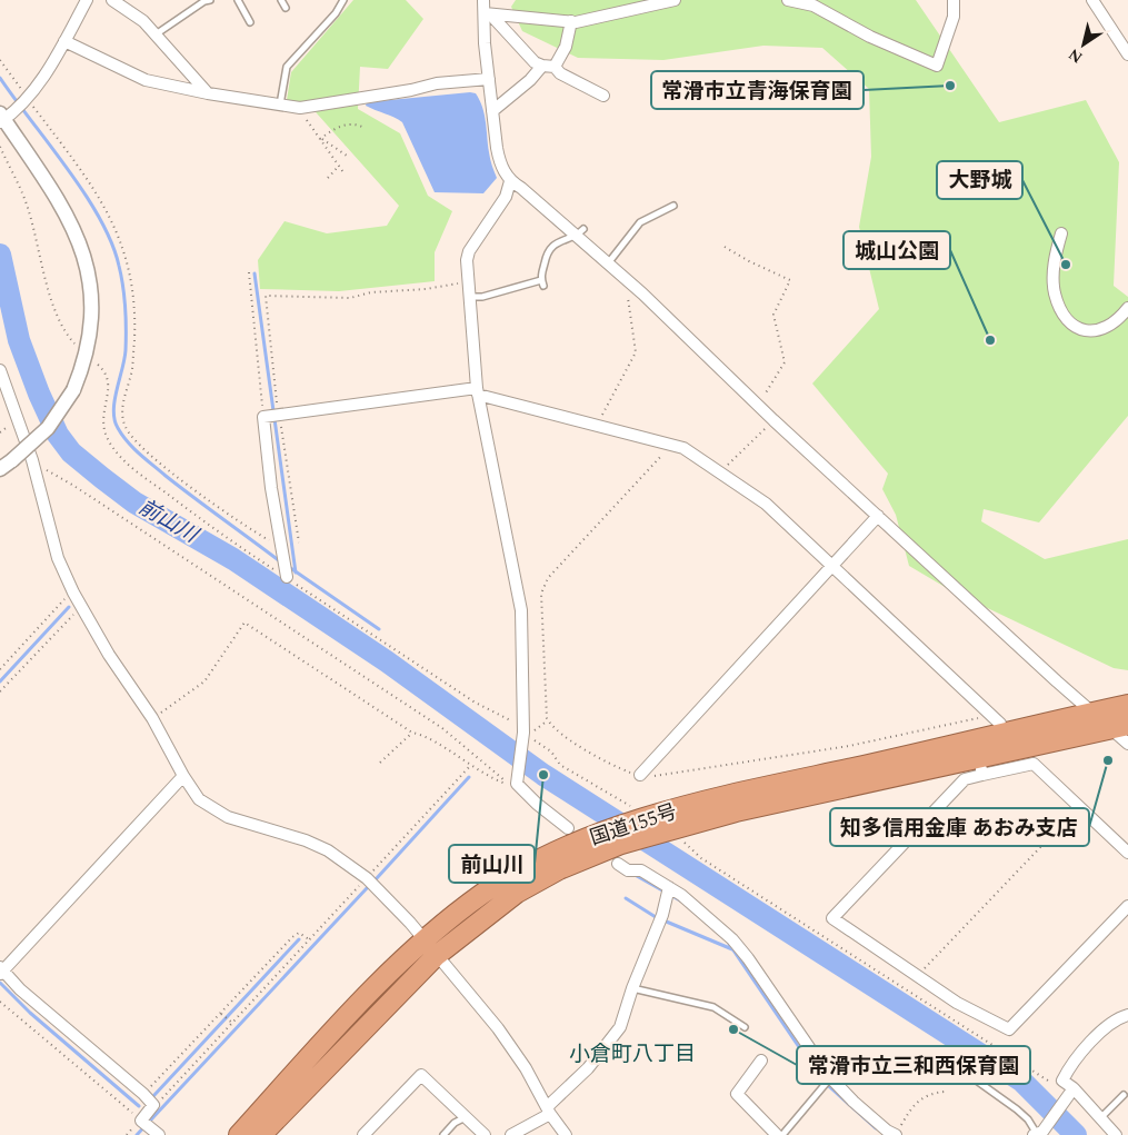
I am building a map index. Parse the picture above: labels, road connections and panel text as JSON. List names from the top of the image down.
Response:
{
  "streets": {
    "highway": ["国道155号"]
  },
  "districts": ["小倉町八丁目"],
  "water": ["前山川"],
  "places": [
    "常滑市立青海保育園",
    "大野城",
    "城山公園",
    "知多信用金庫 あおみ支店",
    "前山川",
    "常滑市立三和西保育園"
  ],
  "north": "bottom left"
}
